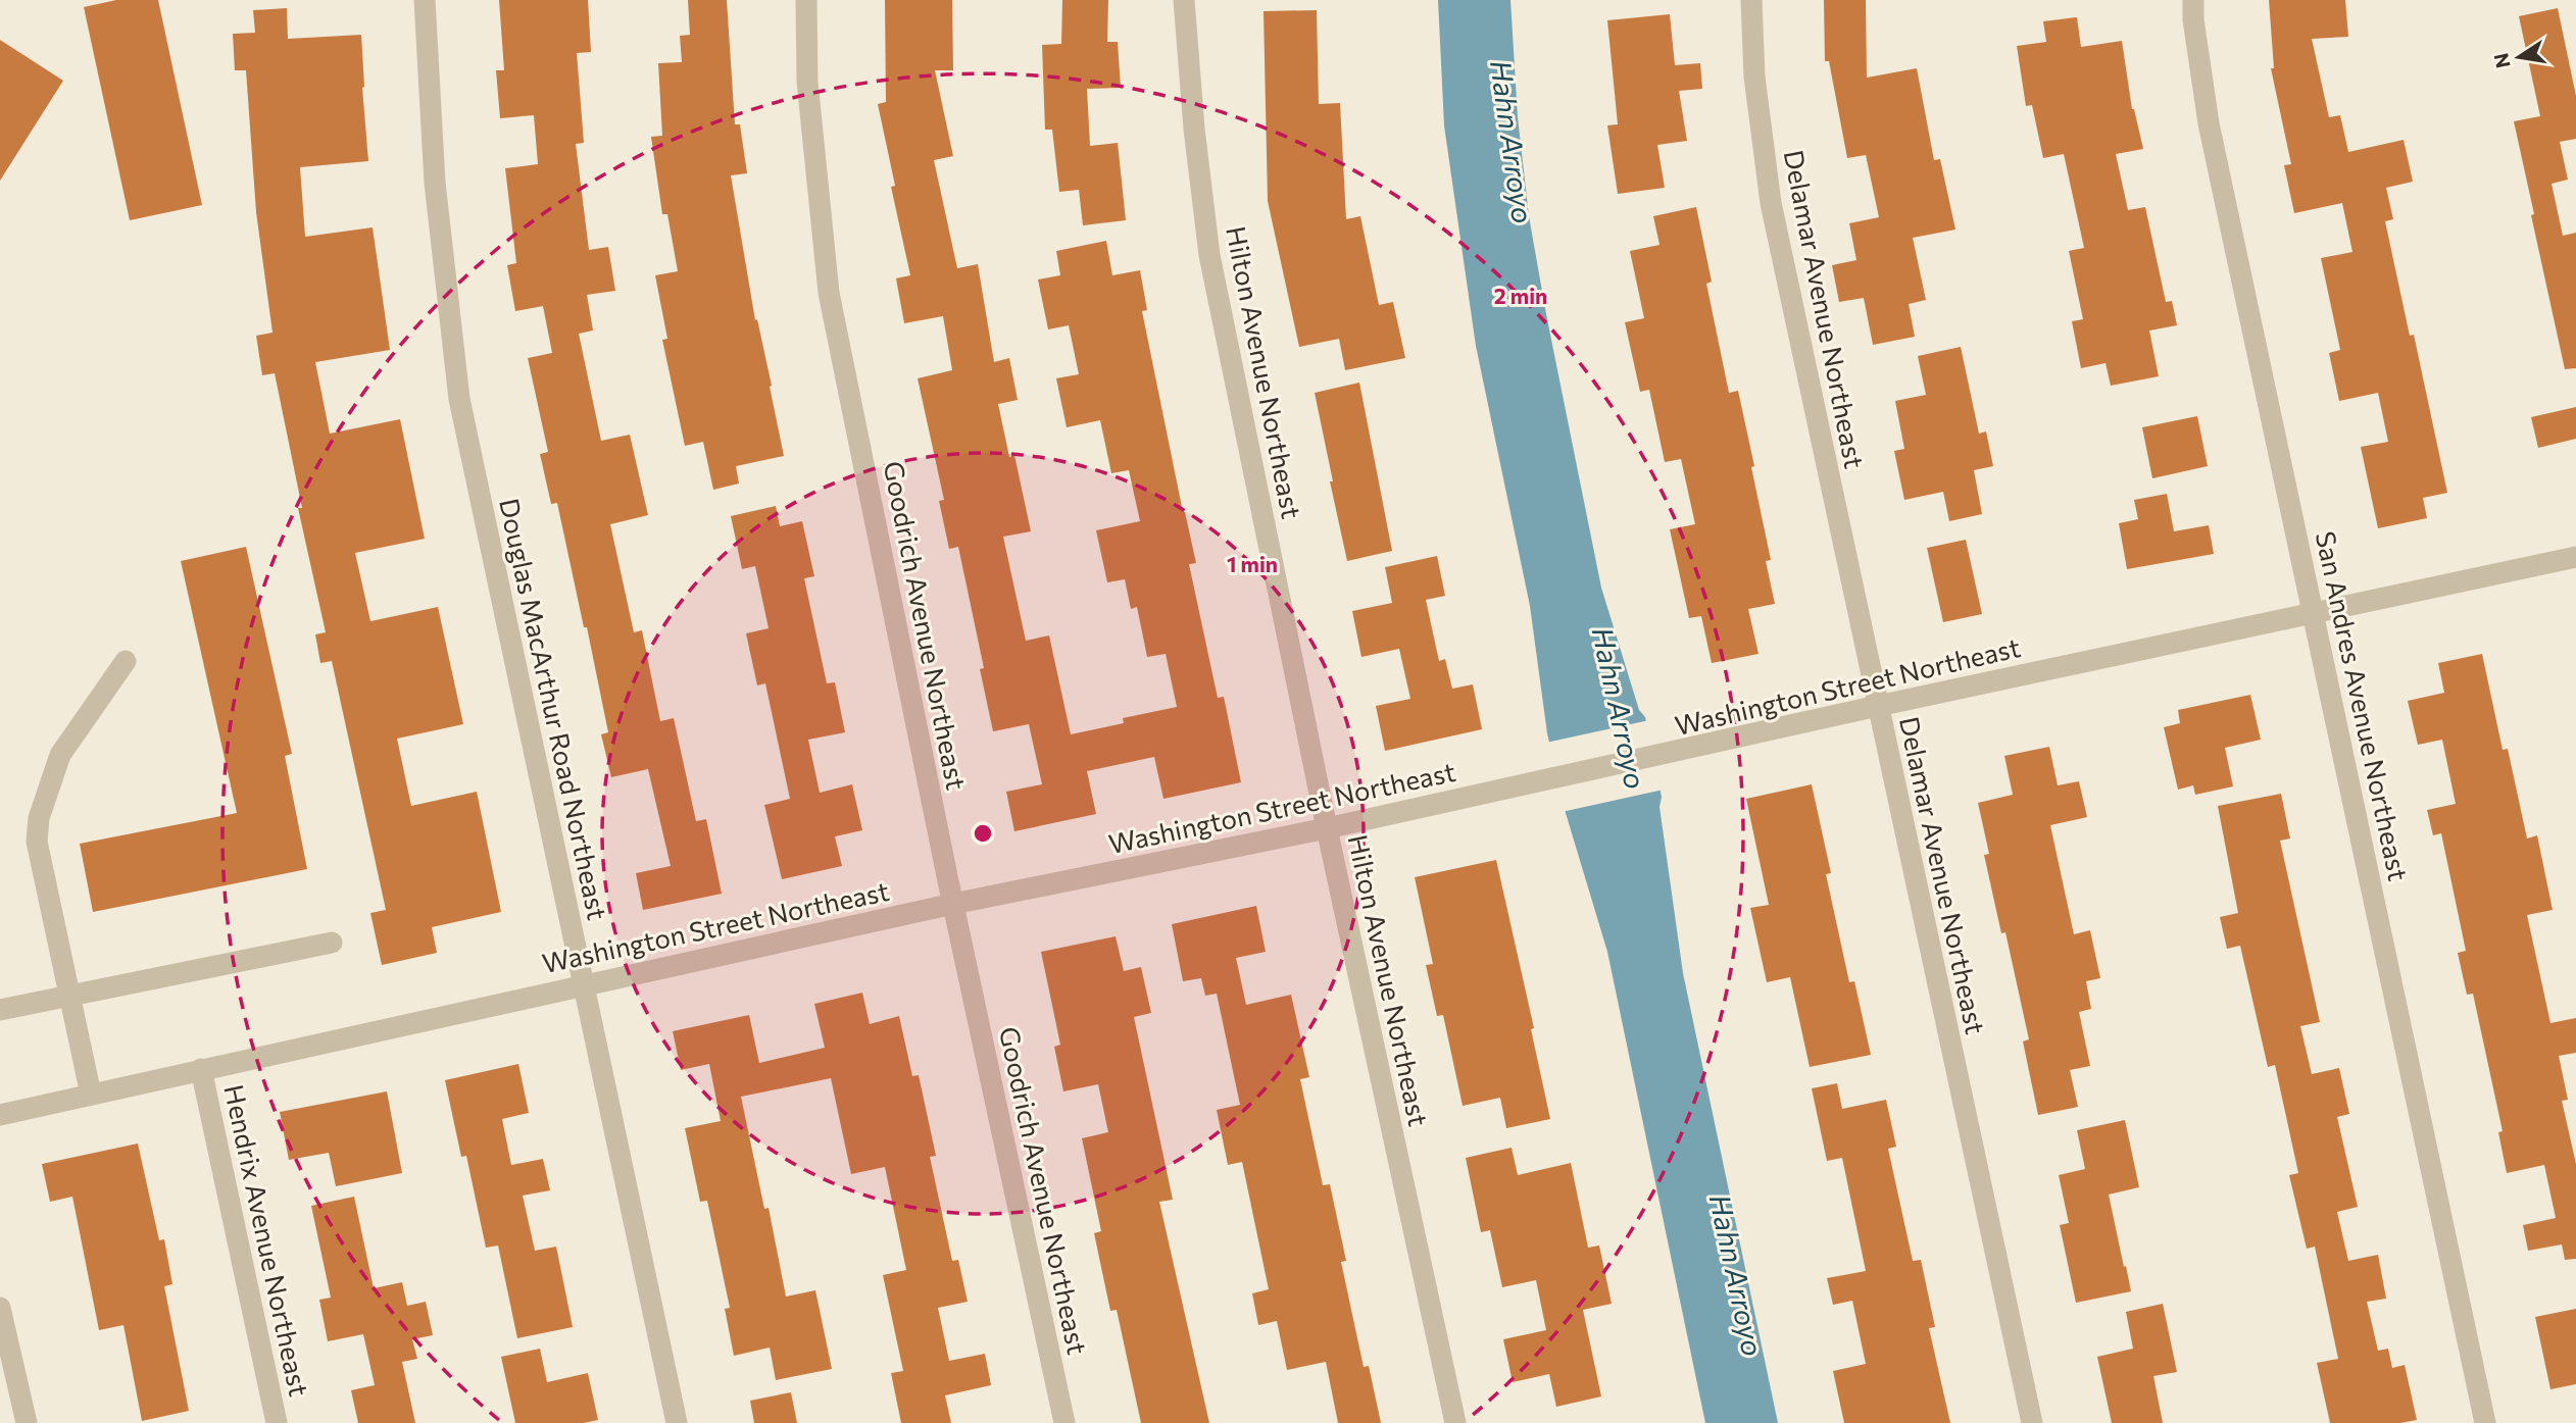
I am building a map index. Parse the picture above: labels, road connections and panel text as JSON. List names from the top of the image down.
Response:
{
  "streets": {
    "street": [
      "Delamar Avenue Northeast",
      "Hilton Avenue Northeast",
      "Goodrich Avenue Northeast",
      "Washington Street Northeast",
      "San Andres Avenue Northeast",
      "Douglas MacArthur Road Northeast",
      "Hendrix Avenue Northeast"
    ]
  },
  "crossings": [
    ["Delamar Avenue Northeast", "Washington Street Northeast"],
    ["Hilton Avenue Northeast", "Washington Street Northeast"],
    ["Goodrich Avenue Northeast", "Washington Street Northeast"],
    ["Washington Street Northeast", "San Andres Avenue Northeast"],
    ["Washington Street Northeast", "Douglas MacArthur Road Northeast"],
    ["Washington Street Northeast", "Hendrix Avenue Northeast"]
  ],
  "water": ["Hahn Arroyo"],
  "north": "left",
  "rings": ["2 min", "1 min"]
}
